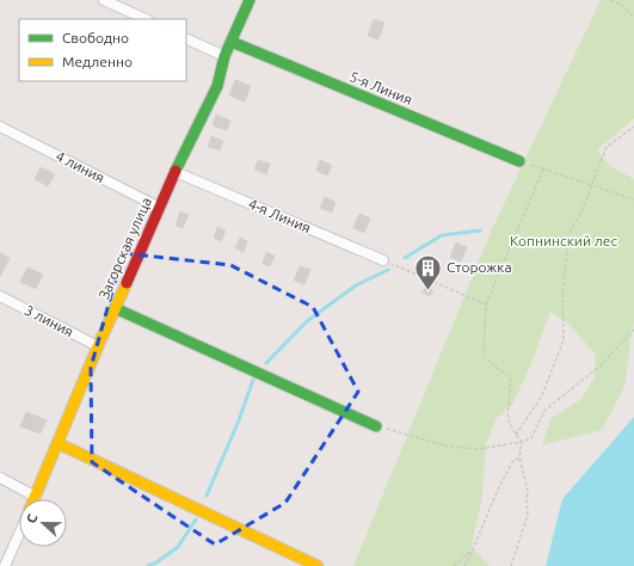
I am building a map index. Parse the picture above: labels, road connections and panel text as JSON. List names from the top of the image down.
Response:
{
  "streets": {
    "street": [
      "5-я Линия",
      "4 линия",
      "4-я Линия",
      "Загорская улица",
      "3 линия"
    ]
  },
  "crossings": [
    ["5-я Линия", "Загорская улица"],
    ["4 линия", "Загорская улица"],
    ["4-я Линия", "Загорская улица"],
    ["Загорская улица", "3 линия"]
  ],
  "parks": ["Копнинский лес"],
  "places": {
    "building": ["Сторожка"]
  },
  "legend": ["Свободно", "Медленно"],
  "north": "left"
}
